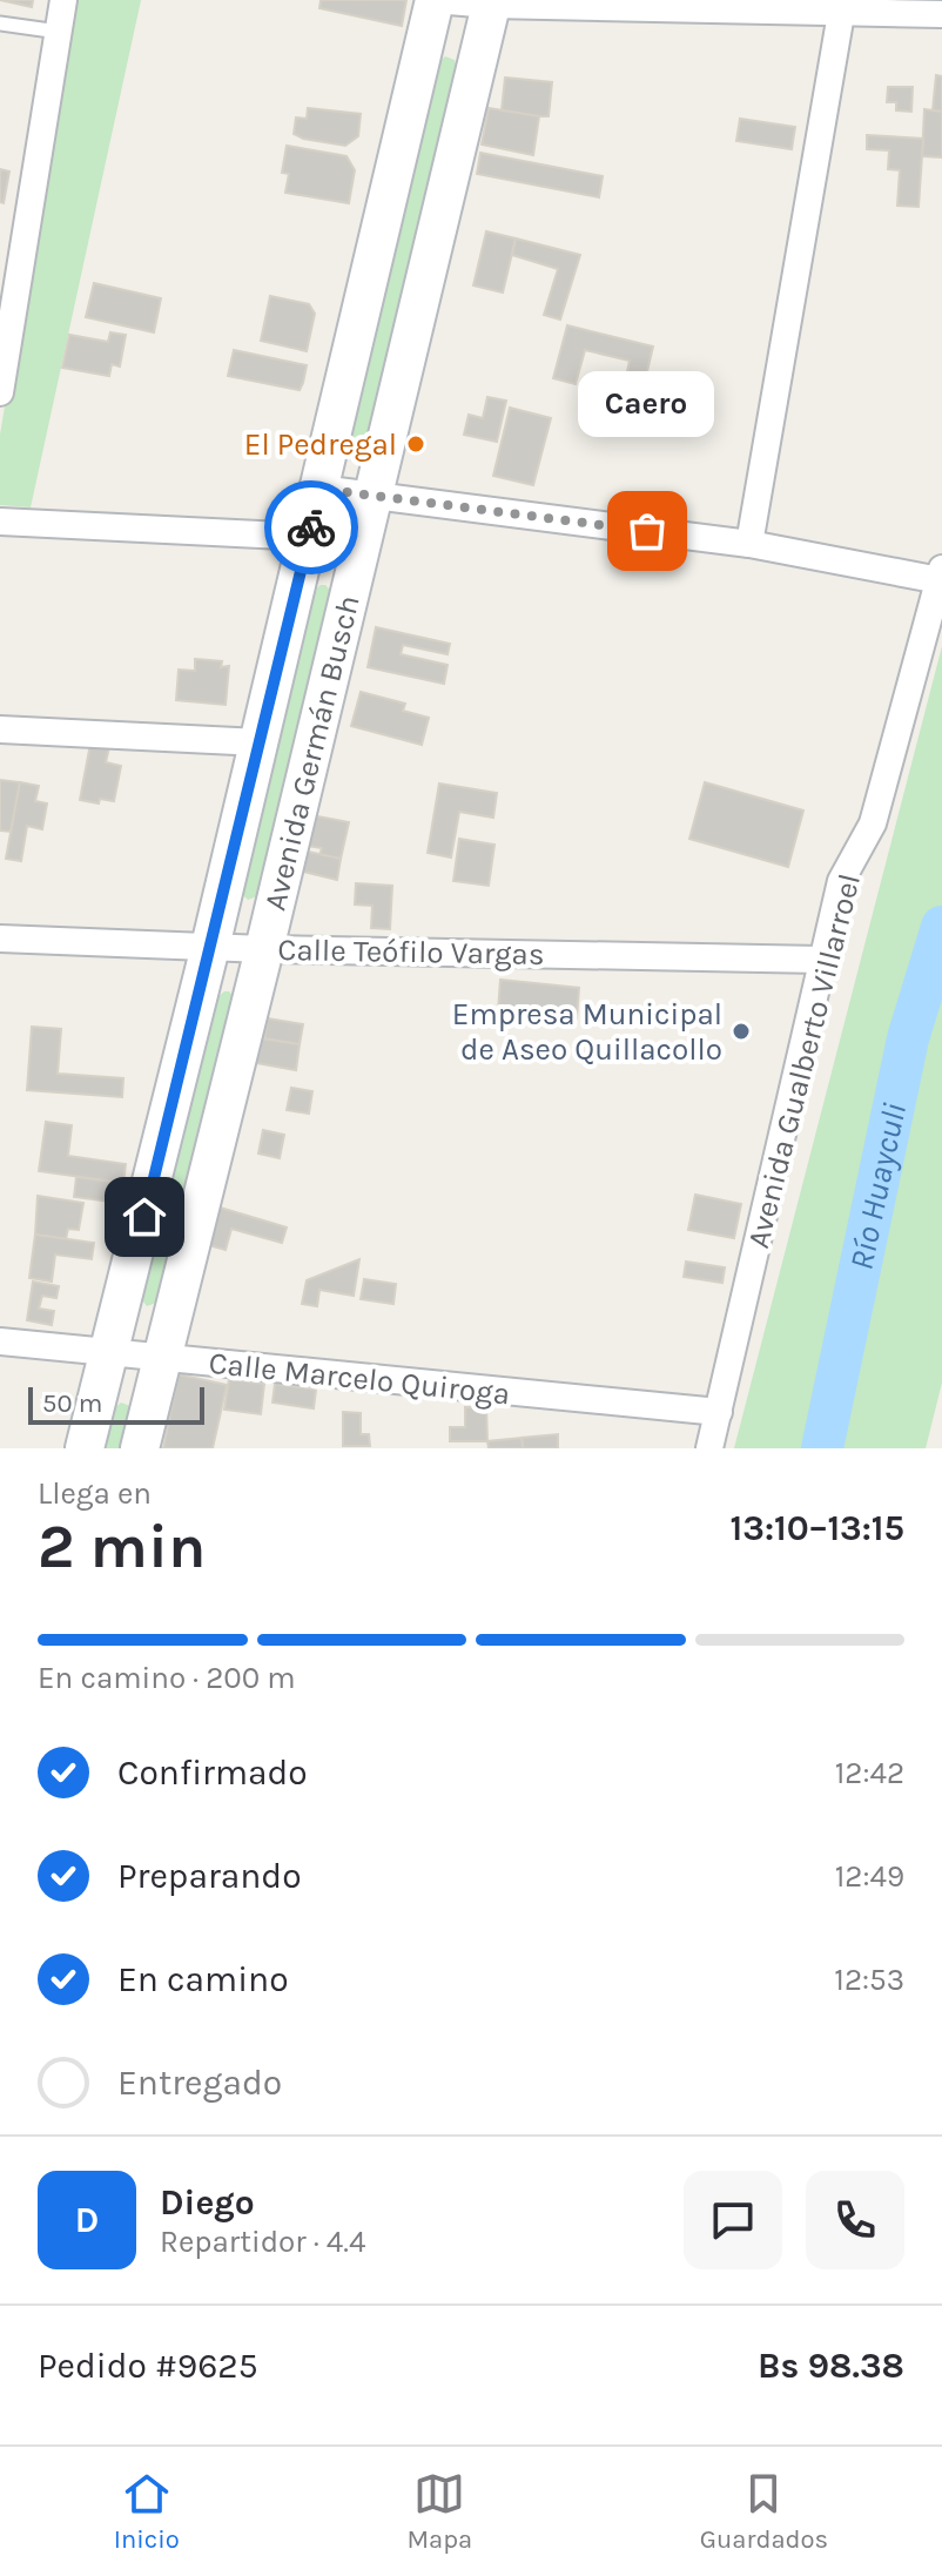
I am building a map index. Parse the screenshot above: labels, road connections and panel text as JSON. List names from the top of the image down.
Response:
{
  "streets": {
    "main road": ["Avenida Germán Busch"],
    "street": ["Calle Teófilo Vargas", "Avenida Gualberto Villarroel", "Calle Marcelo Quiroga"]
  },
  "crossings": [
    ["Avenida Germán Busch", "Calle Teófilo Vargas"],
    ["Avenida Germán Busch", "Calle Marcelo Quiroga"],
    ["Calle Teófilo Vargas", "Avenida Gualberto Villarroel"],
    ["Avenida Gualberto Villarroel", "Calle Marcelo Quiroga"]
  ],
  "water": ["Río Huayculi"],
  "places": ["El Pedregal", "Caero", "Empresa Municipal de Aseo Quillacollo"],
  "scale_bar": "50 m",
  "page": {
    "bubble": "Caero",
    "scale": "50 m",
    "heading": ["2 min", "Llega en", "13:10–13:15"],
    "panel": [
      "Diego",
      "Repartidor · 4.4",
      "Pedido #9625",
      "Bs 98.38"
    ],
    "bar": "En camino · 200 m",
    "list": [
      ["Confirmado", "12:42"],
      ["Preparando", "12:49"],
      ["En camino", "12:53"],
      "Entregado"
    ],
    "round": "D",
    "tabs": ["Inicio", "Mapa", "Guardados"]
  }
}
